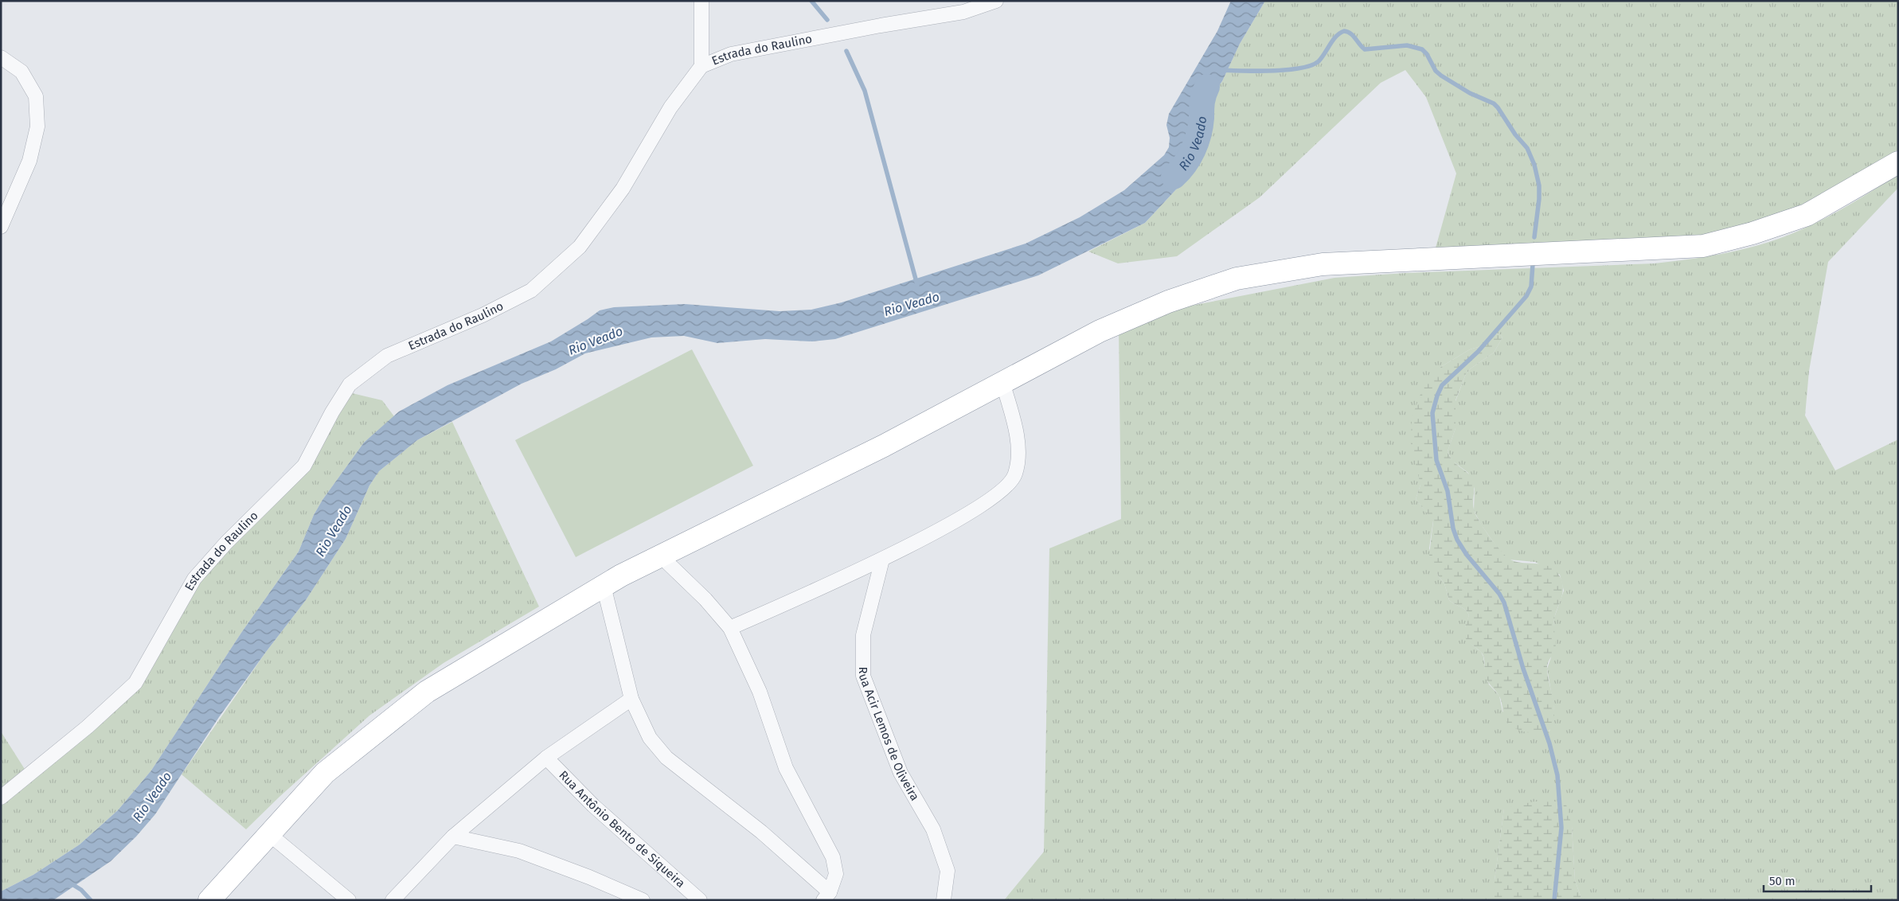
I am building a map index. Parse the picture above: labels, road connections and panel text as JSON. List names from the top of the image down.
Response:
{
  "streets": {
    "street": ["Estrada do Raulino", "Rua Acir Lemos de Oliveira", "Rua Antônio Bento de Siqueira"]
  },
  "water": ["Rio Veado"],
  "scale_bar": "50 m"
}
